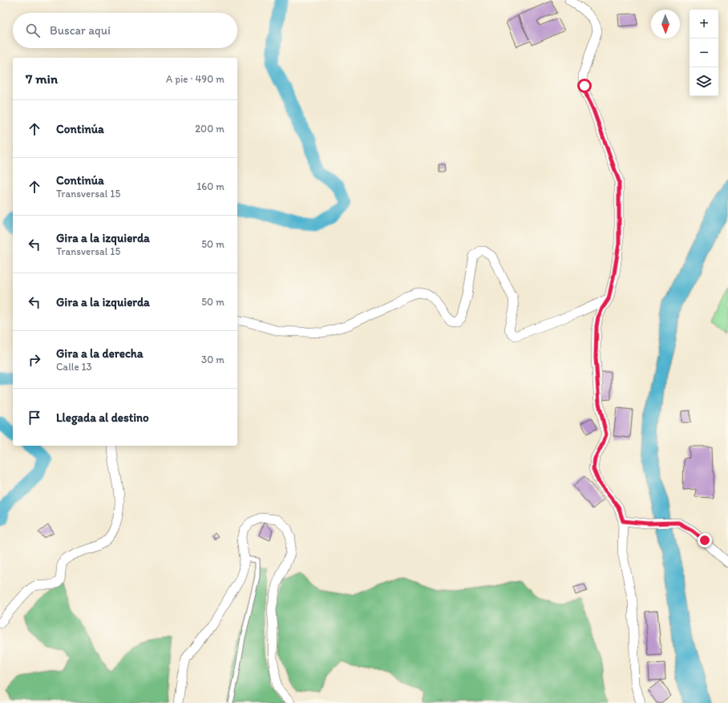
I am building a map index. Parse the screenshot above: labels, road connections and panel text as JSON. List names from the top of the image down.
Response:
{
  "north": "bottom",
  "page": {
    "map_buttons": ["+", "−"],
    "search": "Buscar aquí",
    "heading": ["7 min", "A pie · 490 m"],
    "list": [
      ["Continúa", "200 m"],
      ["Continúa", "Transversal 15", "160 m"],
      ["Gira a la izquierda", "Transversal 15", "50 m"],
      ["Gira a la izquierda", "50 m"],
      ["Gira a la derecha", "Calle 13", "30 m"],
      "Llegada al destino"
    ]
  }
}
